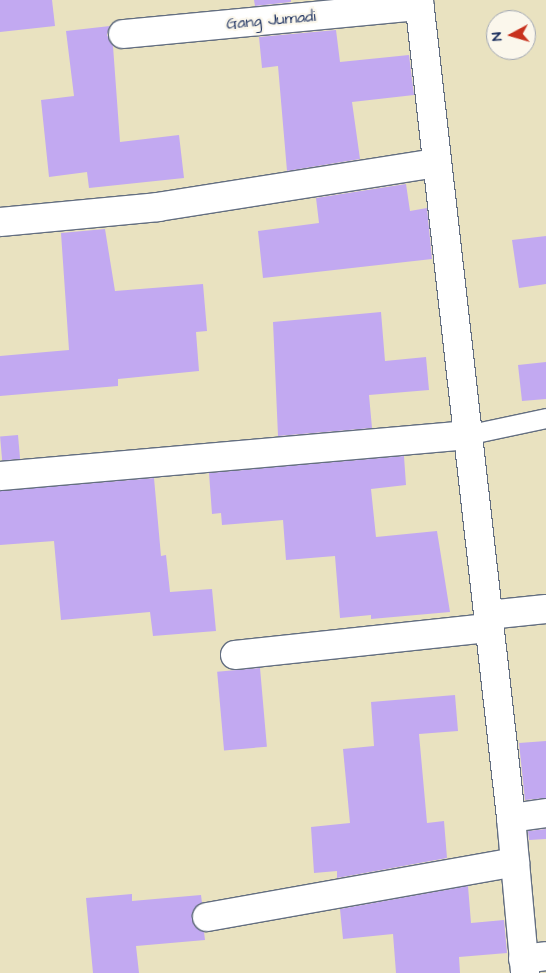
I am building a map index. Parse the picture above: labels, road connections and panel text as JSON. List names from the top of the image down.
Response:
{
  "streets": {
    "street": ["Gang Jumadi"]
  },
  "north": "left"
}
